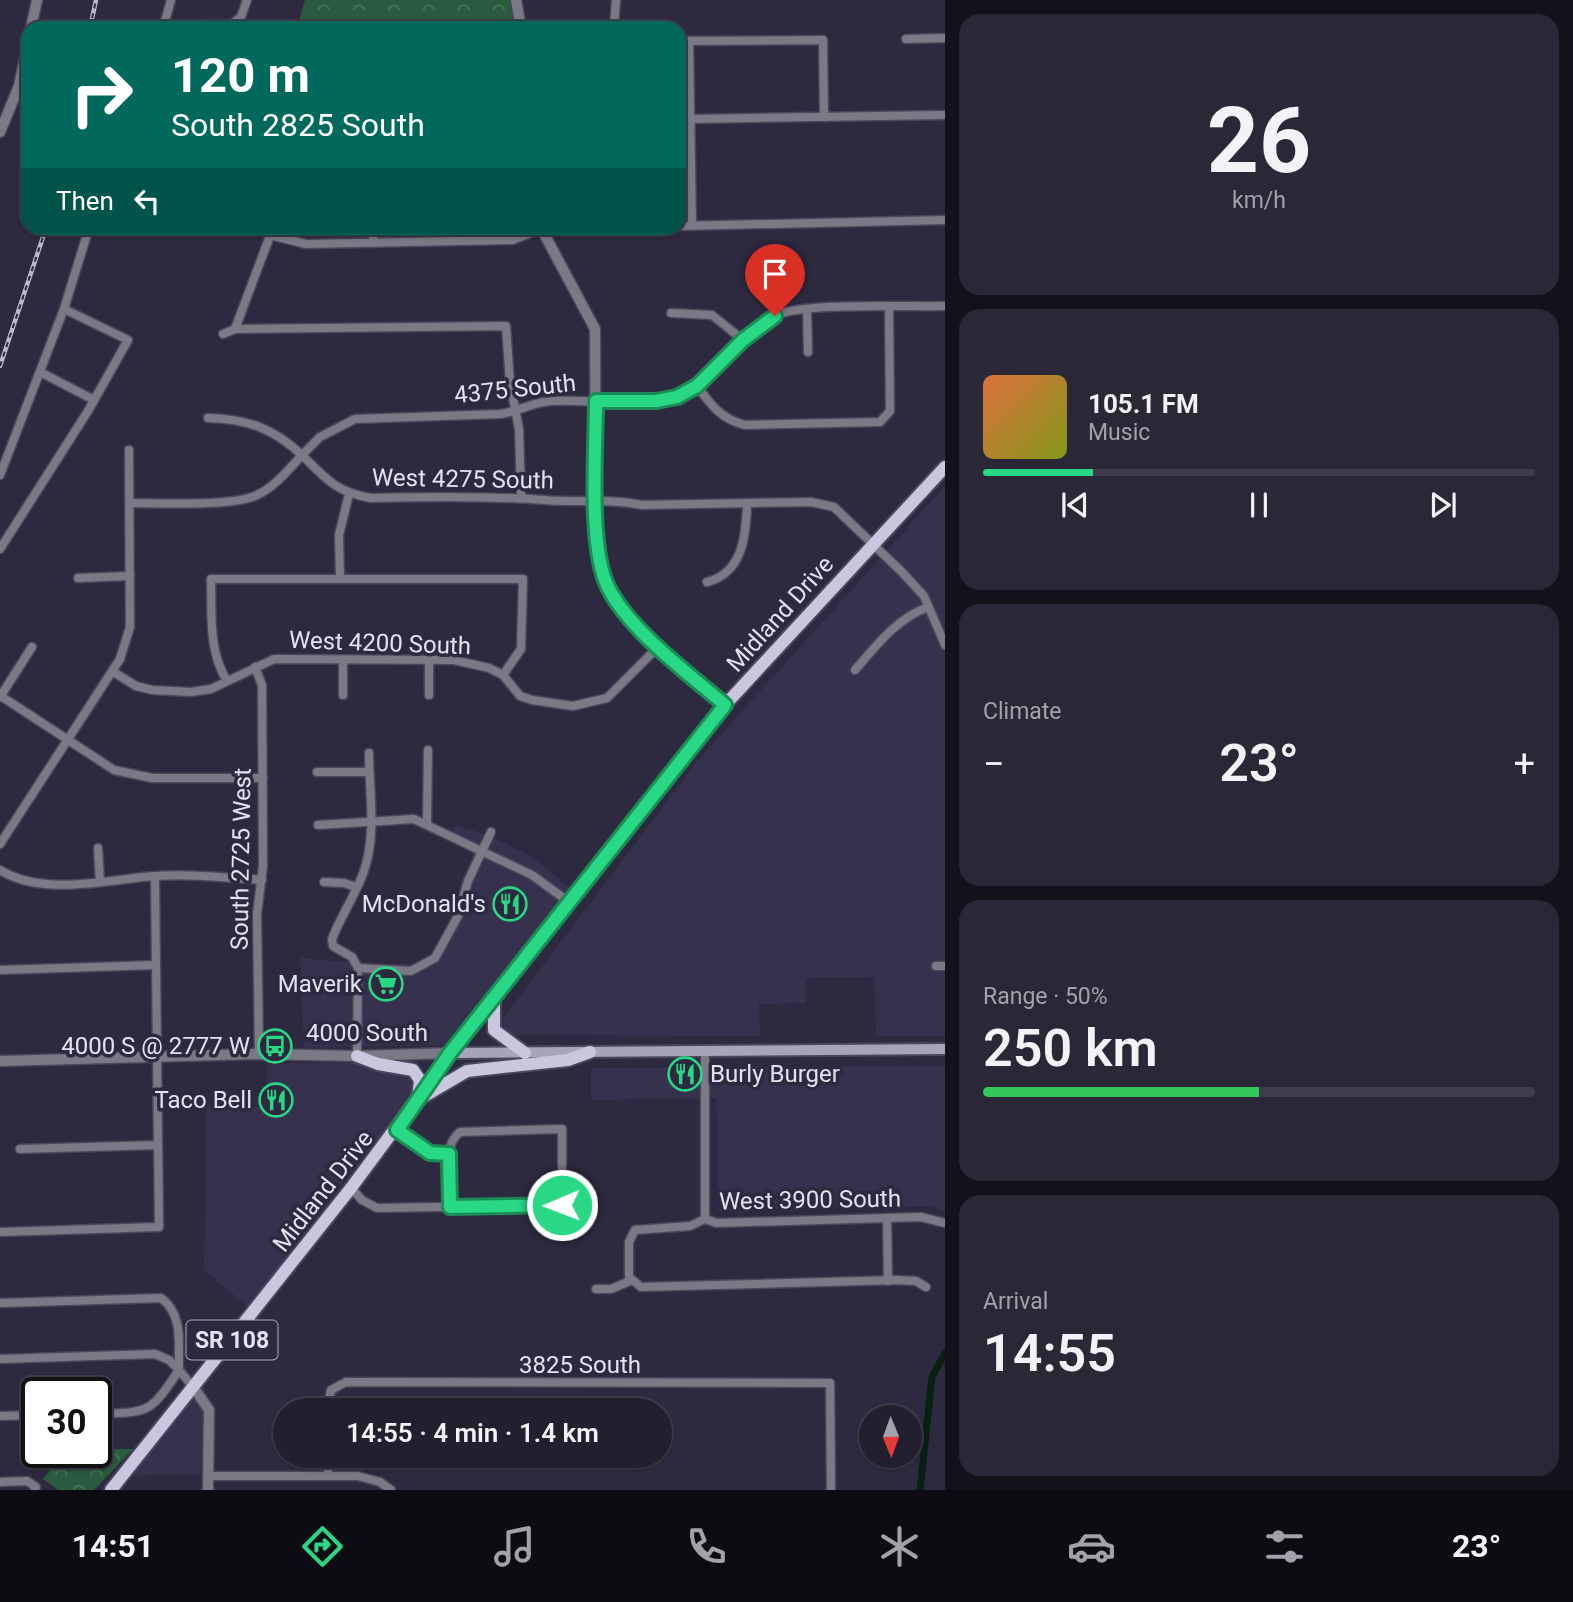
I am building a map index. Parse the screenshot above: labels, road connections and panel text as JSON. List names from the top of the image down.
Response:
{
  "streets": {
    "main road": ["Midland Drive", "4000 South", "SR 108"],
    "street": [
      "4375 South",
      "West 4275 South",
      "West 4200 South",
      "South 2725 West",
      "West 3900 South",
      "3825 South"
    ]
  },
  "crossings": [
    ["4375 South", "West 4275 South"],
    ["West 4275 South", "Midland Drive"],
    ["Midland Drive", "4000 South"],
    ["West 4200 South", "South 2725 West"],
    ["South 2725 West", "4000 South"]
  ],
  "places": {
    "restaurant": ["McDonald's", "Burly Burger", "Taco Bell"],
    "supermarket": ["Maverik"],
    "bus stop": ["4000 S @ 2777 W"]
  },
  "north": "bottom",
  "page": {
    "tile": [
      ["26", "km/h"],
      "Climate",
      ["Range · 50%", "250 km"],
      ["Arrival", "14:55"]
    ],
    "turn": ["120 m", "South 2825 South"],
    "then": "Then",
    "song": ["105.1 FM", "Music"],
    "heat": ["−", "23°", "+"],
    "limit": "30",
    "trip": "14:55 · 4 min · 1.4 km",
    "tabs": ["14:51", "23°"]
  }
}
